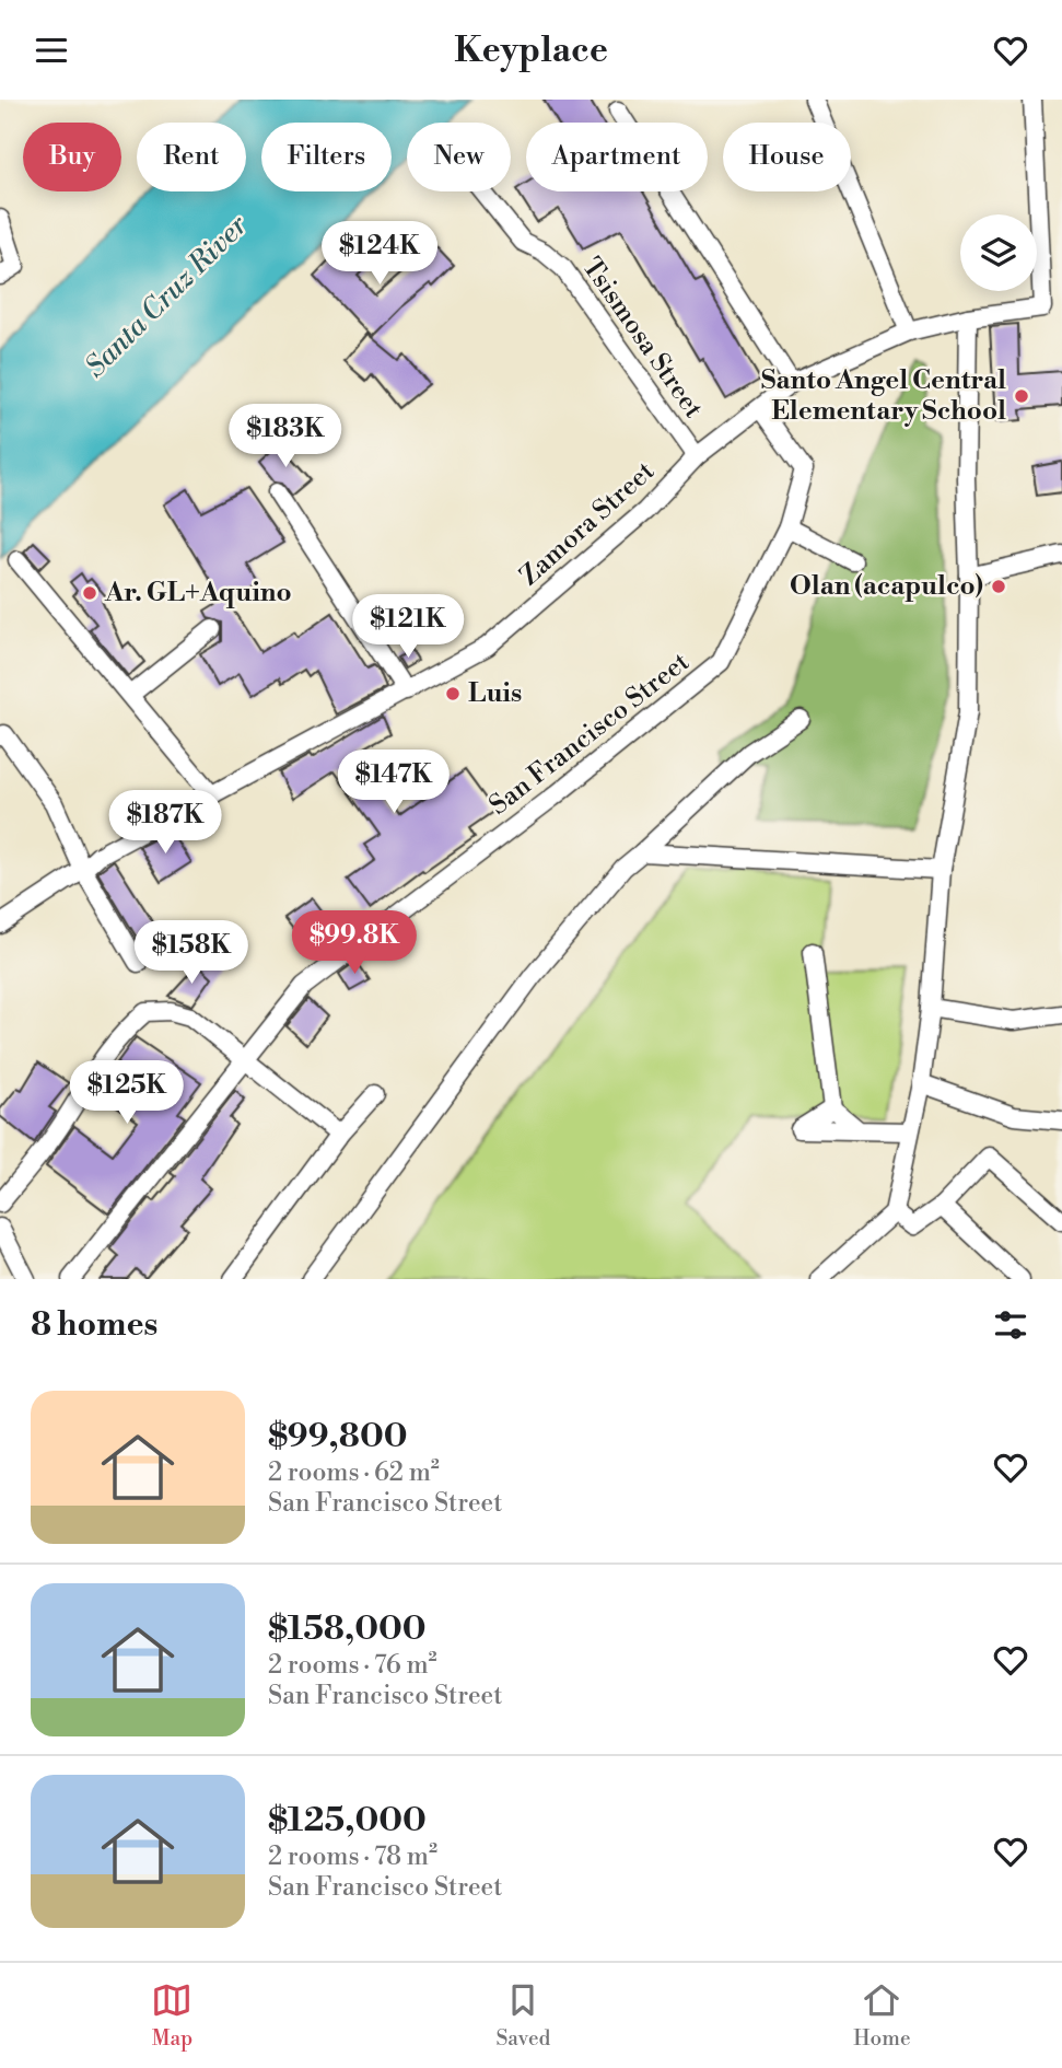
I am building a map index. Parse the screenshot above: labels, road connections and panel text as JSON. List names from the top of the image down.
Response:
{
  "streets": {
    "street": ["Tsismosa Street", "Zamora Street", "San Francisco Street"]
  },
  "crossings": [
    ["Tsismosa Street", "Zamora Street"],
    ["Zamora Street", "San Francisco Street"]
  ],
  "water": ["Santa Cruz River"],
  "places": [
    "Santo Angel Central Elementary School",
    "Olan (acapulco)",
    "Ar. GL+Aquino",
    "Luis"
  ],
  "page": {
    "header": "Keyplace",
    "chip": [
      "Buy",
      "Rent",
      "Filters",
      "New",
      "Apartment",
      "House"
    ],
    "price": [
      "$124K",
      "$183K",
      "$121K",
      "$147K",
      "$187K",
      "$99.8K",
      "$158K",
      "$125K"
    ],
    "heading": "8 homes",
    "list": [
      {
        "name": "$99,800",
        "note": "2 rooms · 62 m² · San Francisco Street"
      },
      {
        "name": "$158,000",
        "note": "2 rooms · 76 m² · San Francisco Street"
      },
      {
        "name": "$125,000",
        "note": "2 rooms · 78 m² · San Francisco Street"
      }
    ],
    "tabs": ["Map", "Saved", "Home"]
  }
}
